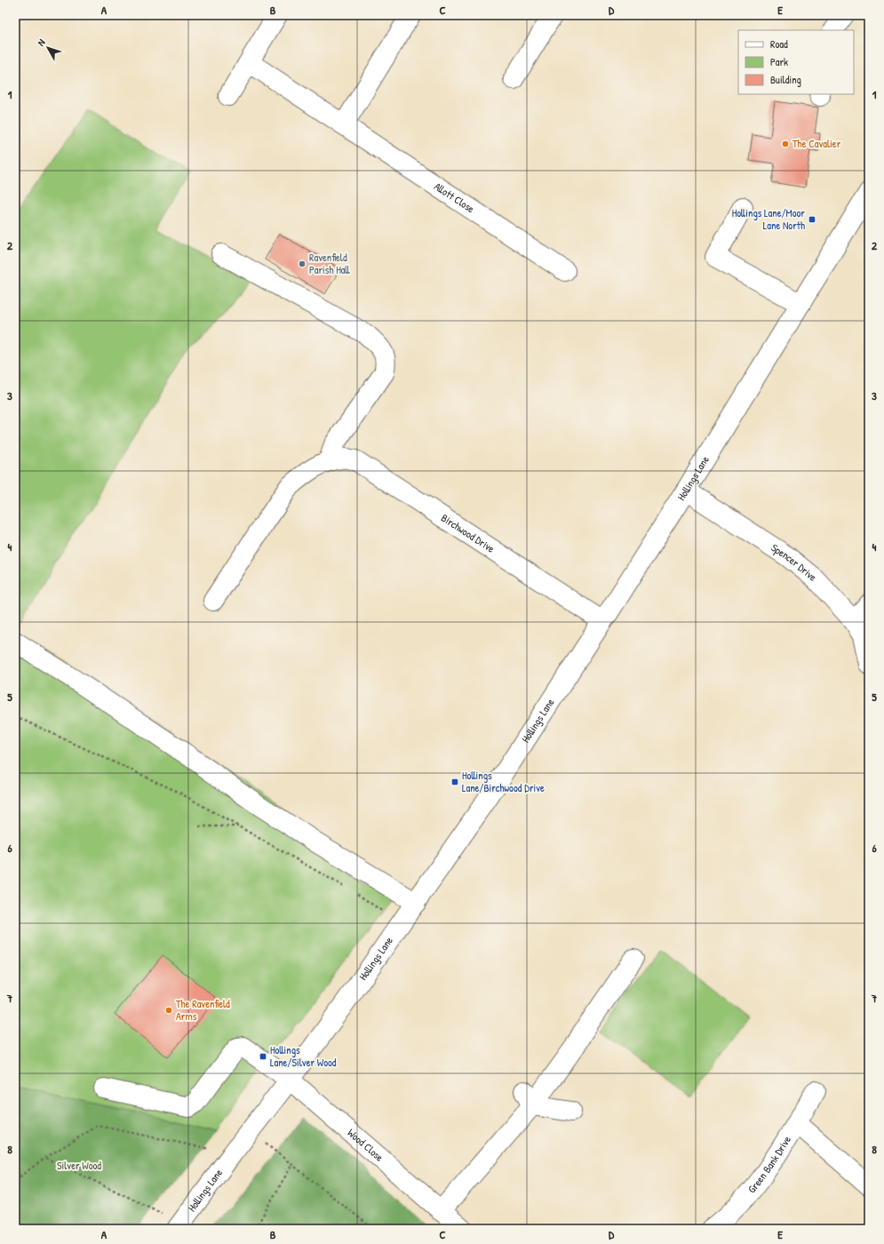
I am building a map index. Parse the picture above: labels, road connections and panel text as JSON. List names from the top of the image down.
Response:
{
  "streets": {
    "street": [
      "Allott Close",
      "Hollings Lane",
      "Birchwood Drive",
      "Spencer Drive",
      "Wood Close",
      "Green Bank Drive"
    ]
  },
  "crossings": [
    ["Hollings Lane", "Birchwood Drive"],
    ["Hollings Lane", "Spencer Drive"],
    ["Hollings Lane", "Wood Close"]
  ],
  "parks": ["Silver Wood"],
  "places": {
    "other": ["The Cavalier", "Ravenfield Parish Hall", "The Ravenfield Arms"],
    "transit": ["Hollings Lane/Moor Lane North", "Hollings Lane/Birchwood Drive", "Hollings Lane/Silver Wood"]
  },
  "legend": ["Road", "Park", "Building"],
  "north": "top left",
  "grid": {
    "columns": [
      "A",
      "B",
      "C",
      "D",
      "E"
    ],
    "rows": [
      "1",
      "2",
      "3",
      "4",
      "5",
      "6",
      "7",
      "8"
    ]
  }
}
